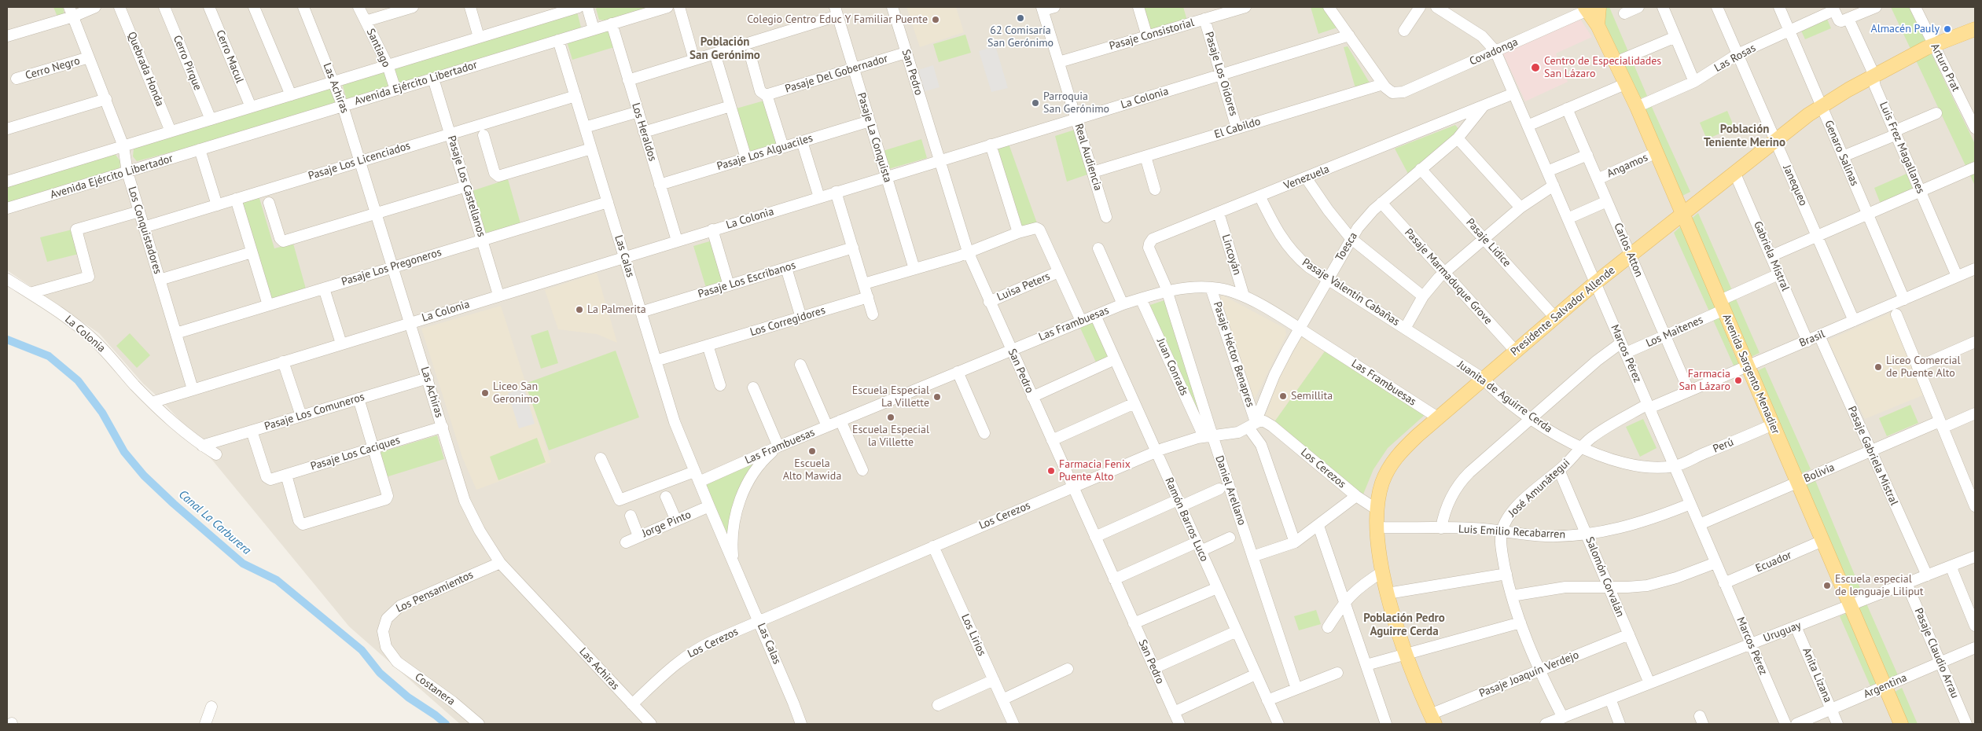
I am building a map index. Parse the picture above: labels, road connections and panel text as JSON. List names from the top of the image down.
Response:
{
  "streets": {
    "main road": ["Presidente Salvador Allende", "Avenida Sargento Menadier"],
    "street": [
      "Pasaje Consistorial",
      "Santiago",
      "Covadonga",
      "Cerro Macul",
      "Las Rosas",
      "Cerro Pirque",
      "Arturo Prat",
      "Cerro Negro",
      "Quebrada Honda",
      "San Pedro",
      "Pasaje Del Gobernador",
      "Pasaje Los Oidores",
      "Avenida Ejército Libertador",
      "Las Achiras",
      "La Colonia",
      "El Cabildo",
      "Los Heraldos",
      "Pasaje La Conquista",
      "Luis Frez Magallanes",
      "Pasaje Los Alguaciles",
      "Genaro Salinas",
      "Real Audiencia",
      "Pasaje Los Licenciados",
      "Angamos",
      "Venezuela",
      "Janequeo",
      "Pasaje Los Castellanos",
      "Los Conquistadores",
      "Pasaje Lidice",
      "Toesca",
      "Carlos Atton",
      "Lincoyán",
      "Las Calas",
      "Gabriela Mistral",
      "Pasaje Los Pregoneros",
      "Pasaje Marmaduque Grove",
      "Pasaje Los Escribanos",
      "Luisa Peters",
      "Pasaje Valentín Cabañas",
      "Los Corregidores",
      "Las Frambuesas",
      "Los Maitenes",
      "Brasil",
      "Marcos Pérez",
      "Pasaje Héctor Benapres",
      "Juan Conrads",
      "Juanita de Aguirre Cerda",
      "Pasaje Los Comuneros",
      "Perú",
      "Pasaje Los Caciques",
      "Pasaje Gabriela Mistral",
      "Los Cerezos",
      "Bolivia",
      "José Amunátegui",
      "Daniel Arellano",
      "Ramón Barros Luco",
      "Jorge Pinto",
      "Luis Emilio Recabarren",
      "Ecuador",
      "Salomón Corvalán",
      "Los Pensamientos",
      "Uruguay",
      "Los Lirios",
      "Pasaje Claudio Arrau",
      "Pasaje Joaquín Verdejo",
      "Anita Lizana",
      "Argentina",
      "Costanera"
    ]
  },
  "crossings": [
    ["Pasaje Consistorial", "Pasaje Los Oidores"],
    ["Pasaje Consistorial", "Real Audiencia"],
    ["Santiago", "Avenida Ejército Libertador"],
    ["Covadonga", "El Cabildo"],
    ["Covadonga", "Marcos Pérez"],
    ["Covadonga", "Avenida Sargento Menadier"],
    ["Las Rosas", "Luis Frez Magallanes"],
    ["Las Rosas", "Genaro Salinas"],
    ["Las Rosas", "Janequeo"],
    ["Las Rosas", "Avenida Sargento Menadier"],
    ["Arturo Prat", "Presidente Salvador Allende"],
    ["Cerro Negro", "Los Conquistadores"],
    ["San Pedro", "Pasaje Del Gobernador"],
    ["San Pedro", "La Colonia"],
    ["San Pedro", "Luisa Peters"],
    ["San Pedro", "Las Frambuesas"],
    ["San Pedro", "Los Cerezos"],
    ["Pasaje Del Gobernador", "Pasaje La Conquista"],
    ["Pasaje Los Oidores", "La Colonia"],
    ["Pasaje Los Oidores", "El Cabildo"],
    ["Avenida Ejército Libertador", "Las Achiras"],
    ["Avenida Ejército Libertador", "Los Heraldos"],
    ["Avenida Ejército Libertador", "Pasaje Los Castellanos"],
    ["Avenida Ejército Libertador", "Los Conquistadores"],
    ["Avenida Ejército Libertador", "Las Calas"],
    ["Las Achiras", "La Colonia"],
    ["Las Achiras", "Pasaje Los Licenciados"],
    ["Las Achiras", "Pasaje Los Pregoneros"],
    ["Las Achiras", "Pasaje Los Comuneros"],
    ["Las Achiras", "Pasaje Los Caciques"],
    ["Las Achiras", "Los Cerezos"],
    ["Las Achiras", "Los Pensamientos"],
    ["La Colonia", "Los Heraldos"],
    ["La Colonia", "Pasaje La Conquista"],
    ["La Colonia", "Real Audiencia"],
    ["La Colonia", "Pasaje Los Castellanos"],
    ["La Colonia", "Los Conquistadores"],
    ["La Colonia", "Las Calas"],
    ["La Colonia", "Pasaje Los Comuneros"],
    ["El Cabildo", "Real Audiencia"],
    ["Los Heraldos", "Pasaje Los Alguaciles"],
    ["Pasaje La Conquista", "Pasaje Los Alguaciles"],
    ["Luis Frez Magallanes", "Presidente Salvador Allende"],
    ["Luis Frez Magallanes", "Brasil"],
    ["Genaro Salinas", "Presidente Salvador Allende"],
    ["Genaro Salinas", "Brasil"],
    ["Pasaje Los Licenciados", "Pasaje Los Castellanos"],
    ["Pasaje Los Licenciados", "Los Conquistadores"],
    ["Pasaje Los Licenciados", "Las Calas"],
    ["Angamos", "Carlos Atton"],
    ["Angamos", "Avenida Sargento Menadier"],
    ["Venezuela", "Toesca"],
    ["Venezuela", "Lincoyán"],
    ["Venezuela", "Pasaje Valentín Cabañas"],
    ["Venezuela", "Las Frambuesas"],
    ["Venezuela", "Marcos Pérez"],
    ["Venezuela", "Daniel Arellano"],
    ["Janequeo", "Presidente Salvador Allende"],
    ["Janequeo", "Brasil"],
    ["Pasaje Los Castellanos", "Pasaje Los Pregoneros"],
    ["Los Conquistadores", "Pasaje Los Pregoneros"],
    ["Pasaje Lidice", "Toesca"],
    ["Pasaje Lidice", "Presidente Salvador Allende"],
    ["Toesca", "Pasaje Marmaduque Grove"],
    ["Toesca", "Pasaje Valentín Cabañas"],
    ["Toesca", "Las Frambuesas"],
    ["Toesca", "Pasaje Héctor Benapres"],
    ["Toesca", "Los Cerezos"],
    ["Carlos Atton", "Presidente Salvador Allende"],
    ["Carlos Atton", "Los Maitenes"],
    ["Carlos Atton", "Brasil"],
    ["Lincoyán", "Las Frambuesas"],
    ["Las Calas", "Pasaje Los Pregoneros"],
    ["Las Calas", "Pasaje Los Escribanos"],
    ["Las Calas", "Los Corregidores"],
    ["Las Calas", "Las Frambuesas"],
    ["Las Calas", "Los Cerezos"],
    ["Las Calas", "Jorge Pinto"],
    ["Gabriela Mistral", "Presidente Salvador Allende"],
    ["Gabriela Mistral", "Los Maitenes"],
    ["Gabriela Mistral", "Brasil"],
    ["Pasaje Marmaduque Grove", "Presidente Salvador Allende"],
    ["Pasaje Valentín Cabañas", "Juanita de Aguirre Cerda"],
    ["Presidente Salvador Allende", "Las Frambuesas"],
    ["Presidente Salvador Allende", "Marcos Pérez"],
    ["Presidente Salvador Allende", "Avenida Sargento Menadier"],
    ["Presidente Salvador Allende", "Juanita de Aguirre Cerda"],
    ["Presidente Salvador Allende", "Los Cerezos"],
    ["Presidente Salvador Allende", "Luis Emilio Recabarren"],
    ["Presidente Salvador Allende", "Pasaje Joaquín Verdejo"],
    ["Las Frambuesas", "Pasaje Héctor Benapres"],
    ["Las Frambuesas", "Juan Conrads"],
    ["Las Frambuesas", "Daniel Arellano"],
    ["Las Frambuesas", "Ramón Barros Luco"],
    ["Los Maitenes", "Marcos Pérez"],
    ["Los Maitenes", "Avenida Sargento Menadier"],
    ["Los Maitenes", "Juanita de Aguirre Cerda"],
    ["Los Maitenes", "Luis Emilio Recabarren"],
    ["Brasil", "Marcos Pérez"],
    ["Brasil", "Avenida Sargento Menadier"],
    ["Brasil", "Pasaje Gabriela Mistral"],
    ["Brasil", "José Amunátegui"],
    ["Marcos Pérez", "Juanita de Aguirre Cerda"],
    ["Marcos Pérez", "Perú"],
    ["Marcos Pérez", "Bolivia"],
    ["Marcos Pérez", "José Amunátegui"],
    ["Marcos Pérez", "Luis Emilio Recabarren"],
    ["Marcos Pérez", "Ecuador"],
    ["Marcos Pérez", "Uruguay"],
    ["Pasaje Héctor Benapres", "Los Cerezos"],
    ["Juan Conrads", "Los Cerezos"],
    ["Juan Conrads", "Daniel Arellano"],
    ["Avenida Sargento Menadier", "Perú"],
    ["Avenida Sargento Menadier", "Bolivia"],
    ["Avenida Sargento Menadier", "Ecuador"],
    ["Avenida Sargento Menadier", "Uruguay"],
    ["Avenida Sargento Menadier", "Argentina"],
    ["Juanita de Aguirre Cerda", "Perú"],
    ["Juanita de Aguirre Cerda", "José Amunátegui"],
    ["Pasaje Los Comuneros", "Pasaje Los Caciques"],
    ["Pasaje Gabriela Mistral", "Bolivia"],
    ["Pasaje Gabriela Mistral", "Uruguay"],
    ["Los Cerezos", "Daniel Arellano"],
    ["Los Cerezos", "Ramón Barros Luco"],
    ["Los Cerezos", "Los Lirios"],
    ["José Amunátegui", "Luis Emilio Recabarren"],
    ["José Amunátegui", "Salomón Corvalán"],
    ["Luis Emilio Recabarren", "Salomón Corvalán"],
    ["Salomón Corvalán", "Uruguay"],
    ["Salomón Corvalán", "Pasaje Joaquín Verdejo"],
    ["Los Pensamientos", "Costanera"],
    ["Uruguay", "Pasaje Claudio Arrau"],
    ["Uruguay", "Anita Lizana"],
    ["Pasaje Claudio Arrau", "Argentina"],
    ["Anita Lizana", "Argentina"]
  ],
  "districts": ["Población San Gerónimo", "Población Teniente Merino", "Población Pedro Aguirre Cerda"],
  "water": ["Canal La Carburera"],
  "places": [
    "62 Comisaría San Gerónimo",
    "Colegio Centro Educ Y Familiar Puente",
    "Almacén Pauly",
    "Centro de Especialidades San Lázaro",
    "Parroquia San Gerónimo",
    "La Palmerita",
    "Liceo Comercial de Puente Alto",
    "Farmacia San Lázaro",
    "Liceo San Geronimo",
    "Semillita",
    "Escuela Especial La Villette",
    "Escuela Especial la Villette",
    "Escuela Alto Mawida",
    "Farmacia Fenix Puente Alto",
    "Escuela especial de lenguaje Liliput"
  ]
}
